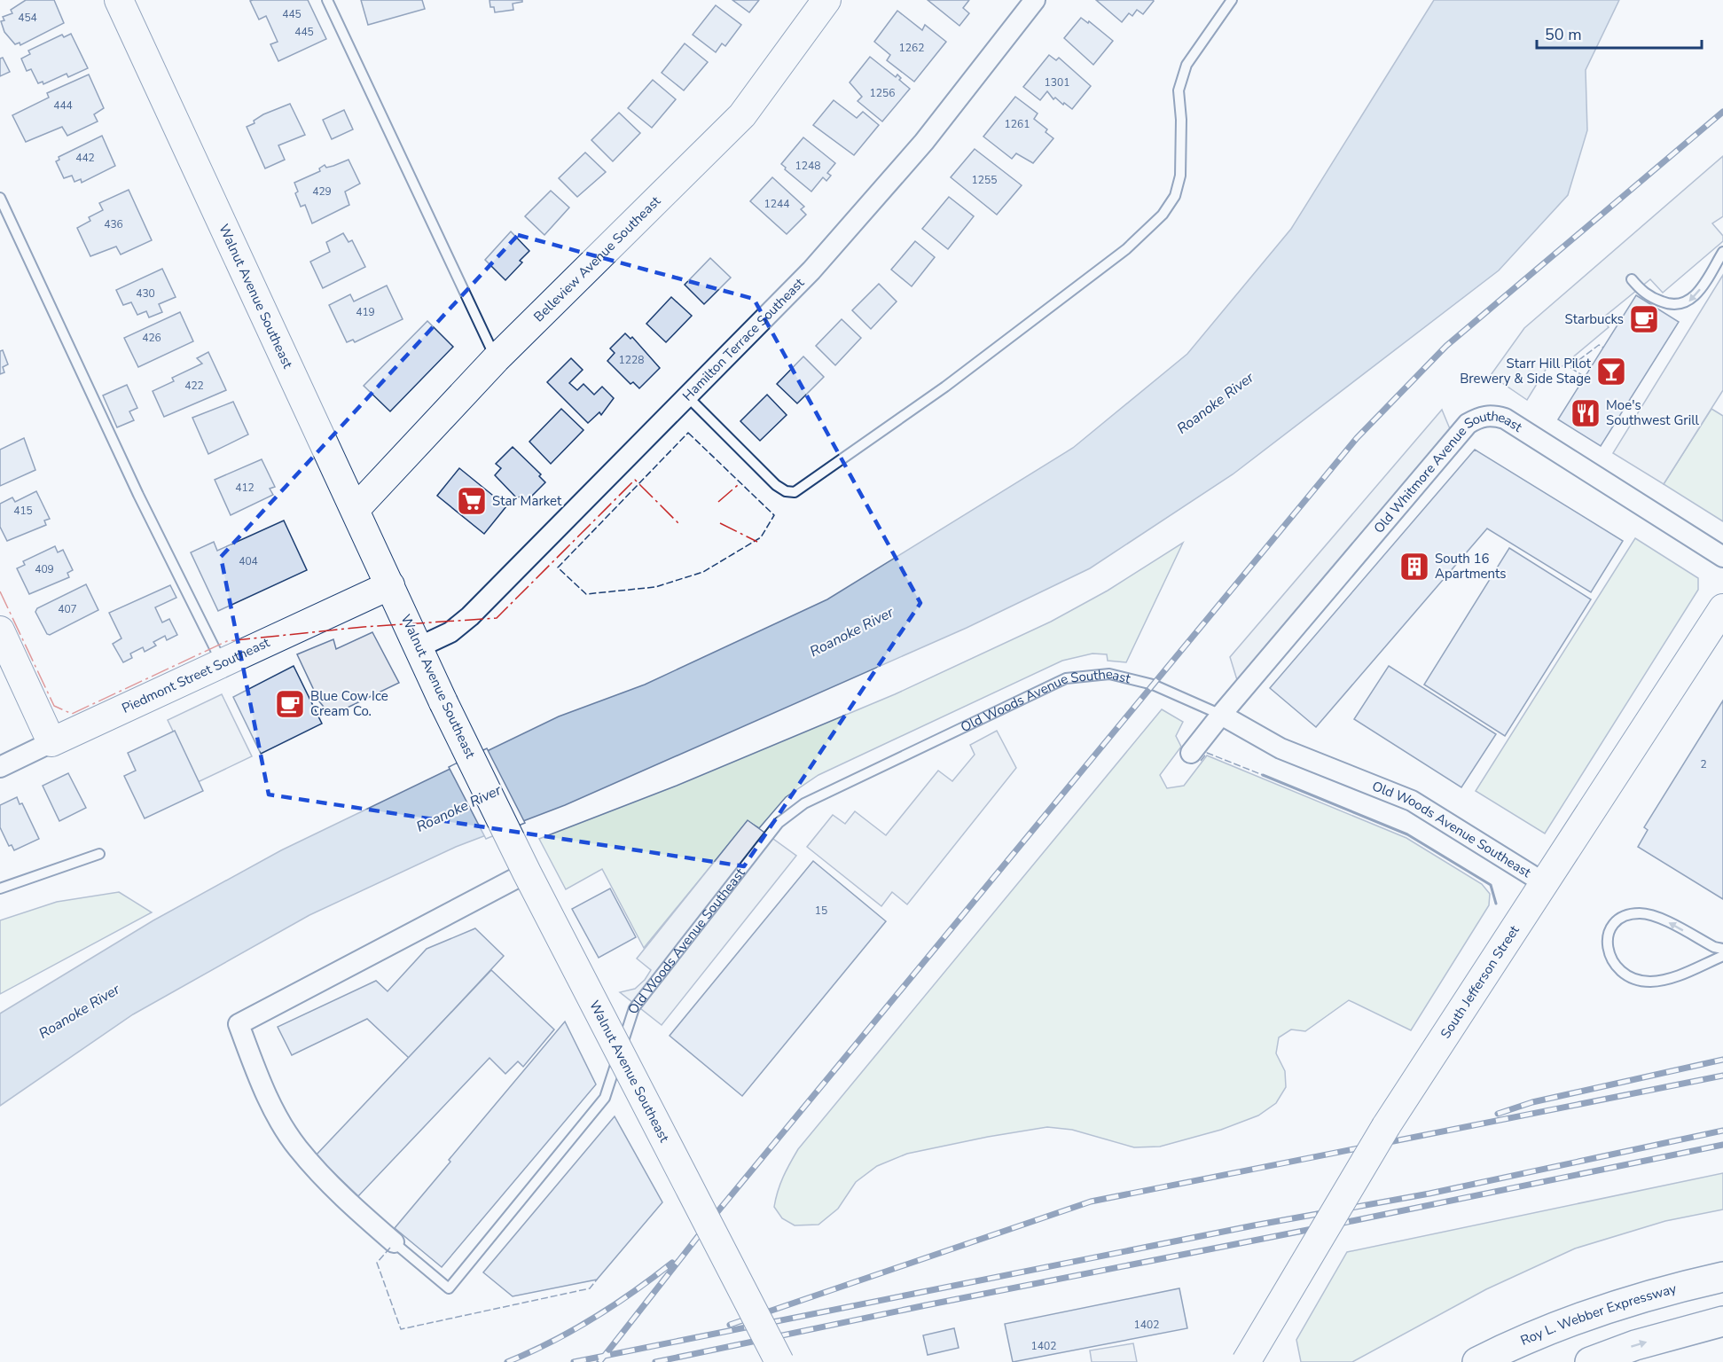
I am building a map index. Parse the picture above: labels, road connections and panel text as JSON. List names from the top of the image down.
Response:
{
  "streets": {
    "highway": ["Roy L. Webber Expressway"],
    "main road": [
      "Belleview Avenue Southeast",
      "Walnut Avenue Southeast",
      "Piedmont Street Southeast",
      "South Jefferson Street"
    ],
    "street": ["Hamilton Terrace Southeast", "Old Whitmore Avenue Southeast", "Old Woods Avenue Southeast"]
  },
  "crossings": [
    ["Belleview Avenue Southeast", "Walnut Avenue Southeast"],
    ["Walnut Avenue Southeast", "Hamilton Terrace Southeast"],
    ["Walnut Avenue Southeast", "Piedmont Street Southeast"],
    ["Walnut Avenue Southeast", "Old Woods Avenue Southeast"],
    ["Old Whitmore Avenue Southeast", "Old Woods Avenue Southeast"],
    ["Old Woods Avenue Southeast", "South Jefferson Street"]
  ],
  "water": ["Roanoke River"],
  "places": {
    "cafe": ["Starbucks", "Blue Cow Ice Cream Co."],
    "bar": ["Starr Hill Pilot Brewery & Side Stage"],
    "restaurant": ["Moe's Southwest Grill"],
    "supermarket": ["Star Market"],
    "building": ["South 16 Apartments"]
  },
  "house_numbers": [
    "445",
    "454",
    "445",
    "1262",
    "1301",
    "1256",
    "444",
    "1261",
    "442",
    "1248",
    "1255",
    "429",
    "1244",
    "436",
    "430",
    "419",
    "426",
    "1228",
    "422",
    "412",
    "415",
    "404",
    "409",
    "407",
    "2",
    "15",
    "1402",
    "1402"
  ],
  "scale_bar": "50 m"
}
